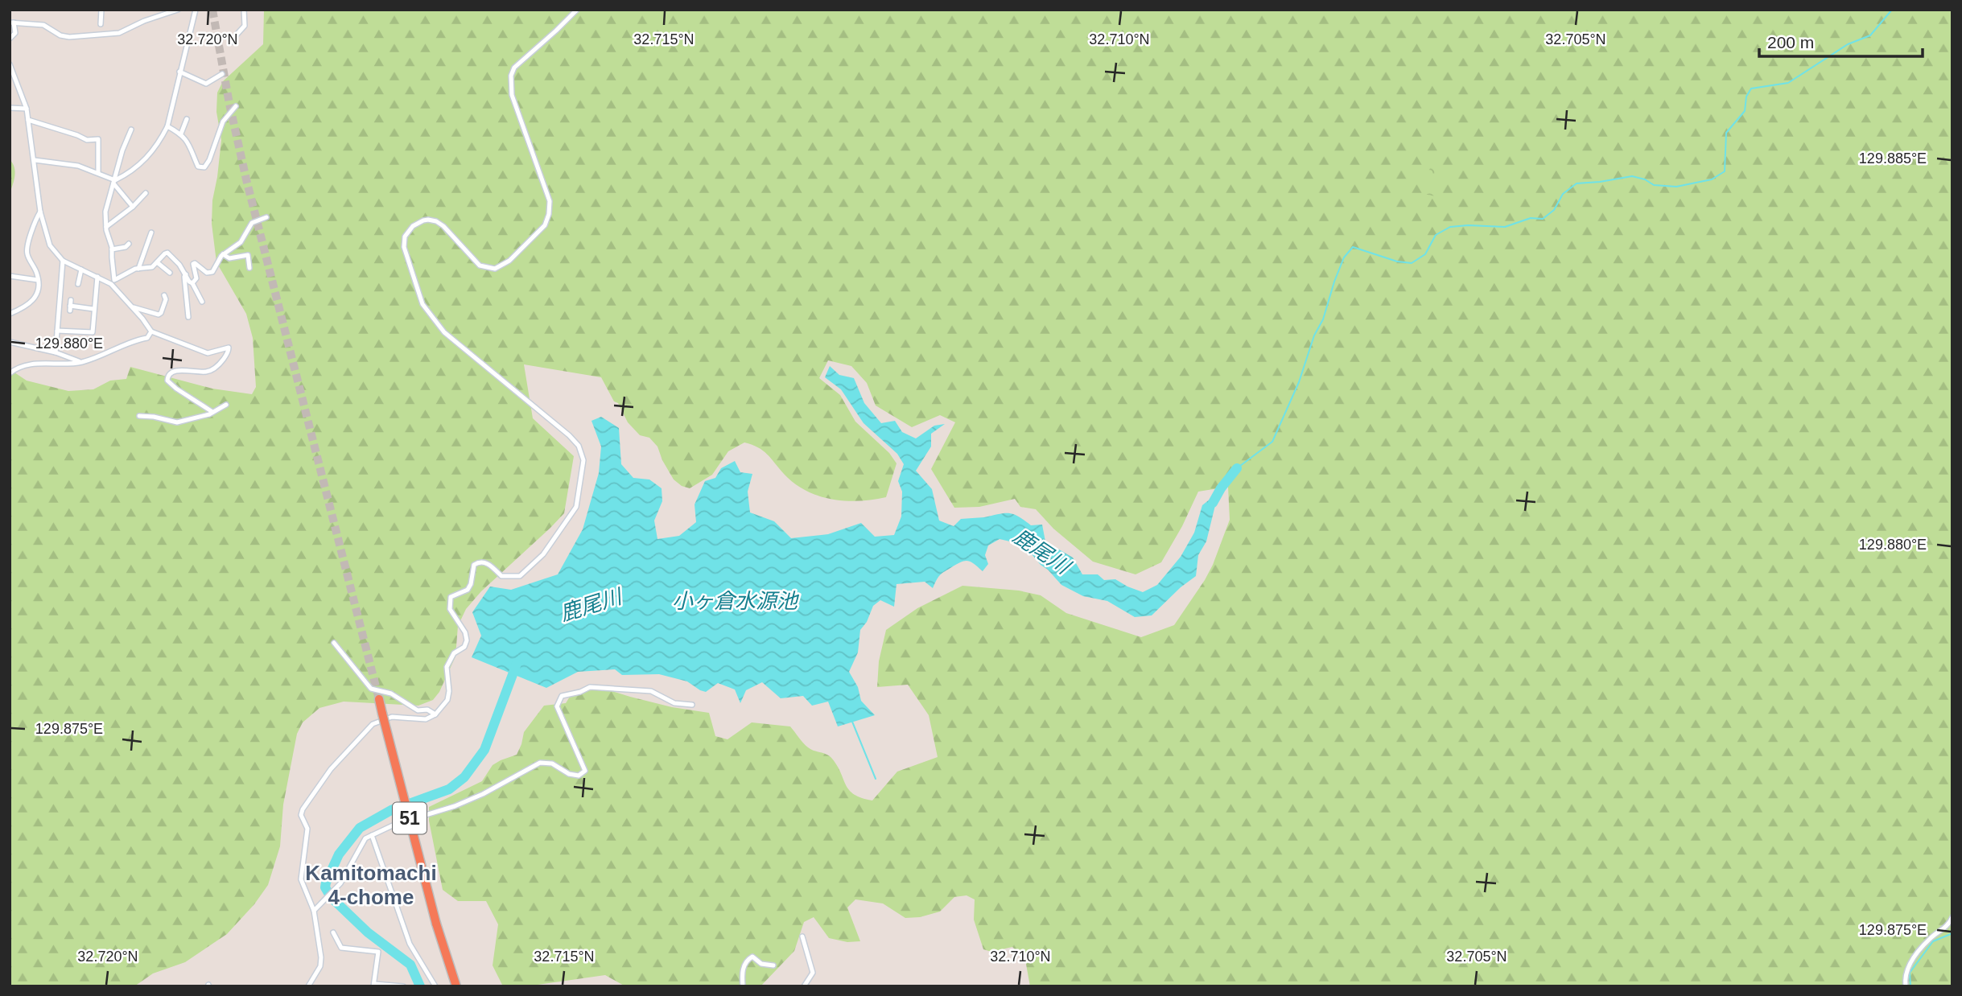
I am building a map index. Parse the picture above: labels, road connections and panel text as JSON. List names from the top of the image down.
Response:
{
  "streets": {
    "highway": ["51"]
  },
  "districts": ["Kamitomachi 4-chome"],
  "water": ["鹿尾川", "小ヶ倉水源池"],
  "scale_bar": "200 m",
  "coordinates": [
    "32.720°N",
    "32.715°N",
    "32.710°N",
    "32.705°N",
    "129.885°E",
    "129.880°E",
    "129.875°E"
  ]
}
